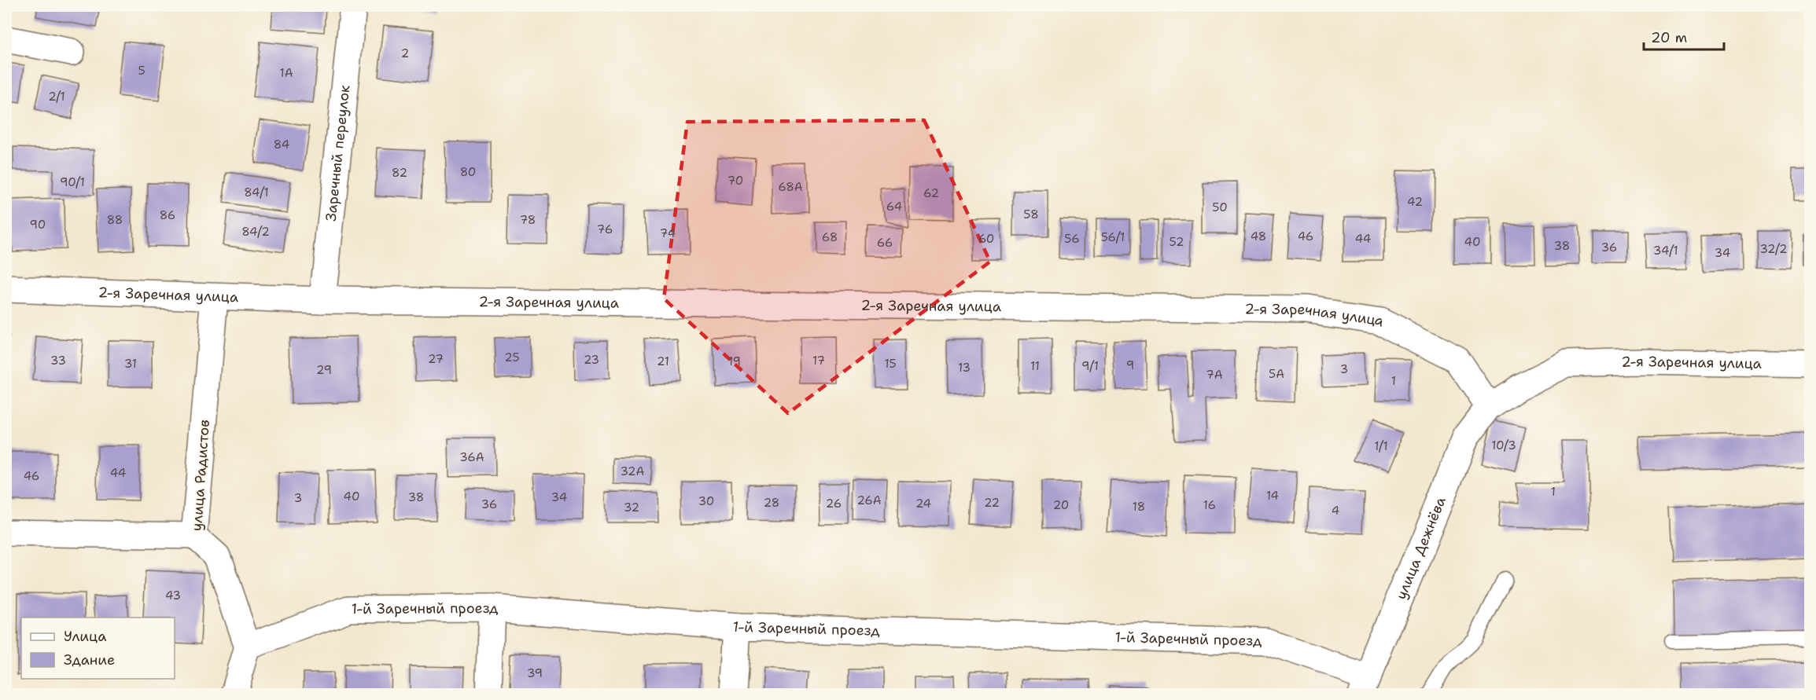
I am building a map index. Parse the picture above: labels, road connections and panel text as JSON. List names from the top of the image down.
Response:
{
  "streets": {
    "street": [
      "Заречный переулок",
      "2-я Заречная улица",
      "улица Радистов",
      "улица Дежнёва",
      "1-й Заречный проезд"
    ]
  },
  "crossings": [
    ["Заречный переулок", "2-я Заречная улица"],
    ["2-я Заречная улица", "улица Радистов"],
    ["2-я Заречная улица", "улица Дежнёва"],
    ["улица Радистов", "1-й Заречный проезд"],
    ["улица Дежнёва", "1-й Заречный проезд"]
  ],
  "house_numbers": [
    "2",
    "5",
    "1А",
    "2/1",
    "84",
    "80",
    "82",
    "70",
    "90/1",
    "68А",
    "84/1",
    "62",
    "42",
    "64",
    "50",
    "58",
    "86",
    "88",
    "78",
    "90",
    "76",
    "84/2",
    "74",
    "48",
    "46",
    "68",
    "56/1",
    "60",
    "56",
    "44",
    "52",
    "40",
    "66",
    "38",
    "36",
    "32/2",
    "34/1",
    "34",
    "25",
    "27",
    "23",
    "33",
    "17",
    "21",
    "19",
    "31",
    "15",
    "9",
    "11",
    "9/1",
    "13",
    "3",
    "29",
    "5А",
    "7А",
    "1",
    "10/3",
    "1/1",
    "36А",
    "32А",
    "44",
    "46",
    "1",
    "14",
    "40",
    "38",
    "34",
    "3",
    "26А",
    "30",
    "28",
    "22",
    "26",
    "24",
    "36",
    "20",
    "16",
    "18",
    "32",
    "4",
    "43",
    "39"
  ],
  "legend": ["Улица", "Здание"],
  "scale_bar": "20 m"
}
